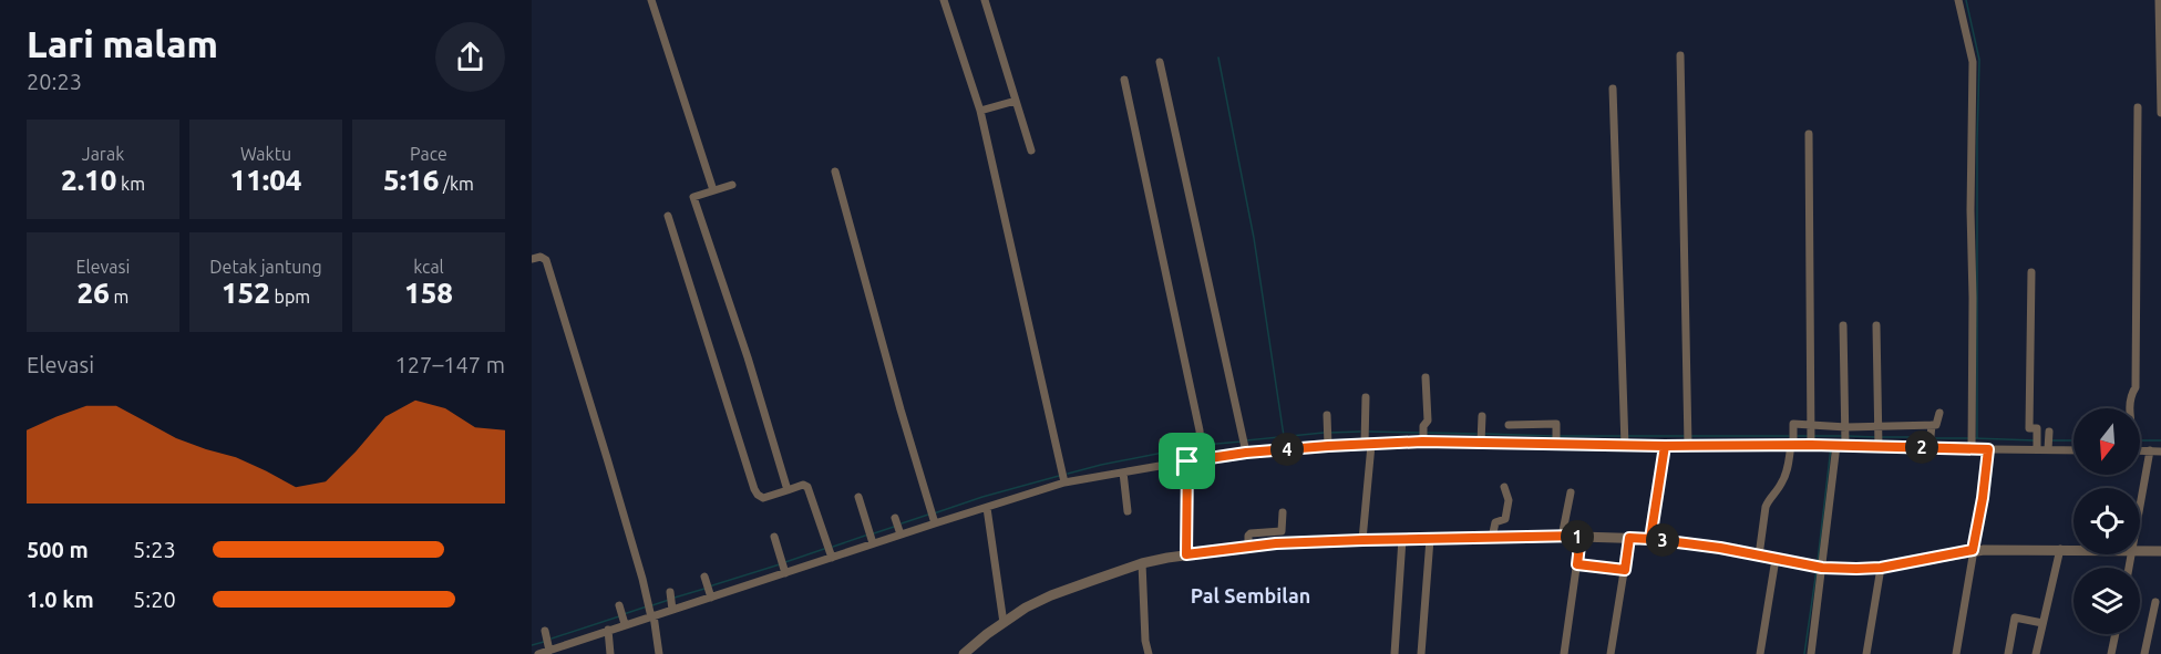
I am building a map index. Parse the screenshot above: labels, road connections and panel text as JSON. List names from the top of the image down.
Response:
{
  "districts": ["Pal Sembilan"],
  "north": "bottom",
  "page": {
    "heading": ["Lari malam", "20:23"],
    "stats": [
      ["Jarak", "2.10 km"],
      ["Waktu", "11:04"],
      ["Pace", "5:16 /km"],
      ["Elevasi", "26 m"],
      ["Detak jantung", "152 bpm"],
      ["kcal", "158"]
    ],
    "chart": ["Elevasi", "127–147 m"],
    "pins": [
      "2",
      "4",
      "1",
      "3"
    ],
    "list": [
      {
        "name": "500 m",
        "note": "5:23"
      },
      {
        "name": "1.0 km",
        "note": "5:20"
      }
    ]
  }
}
